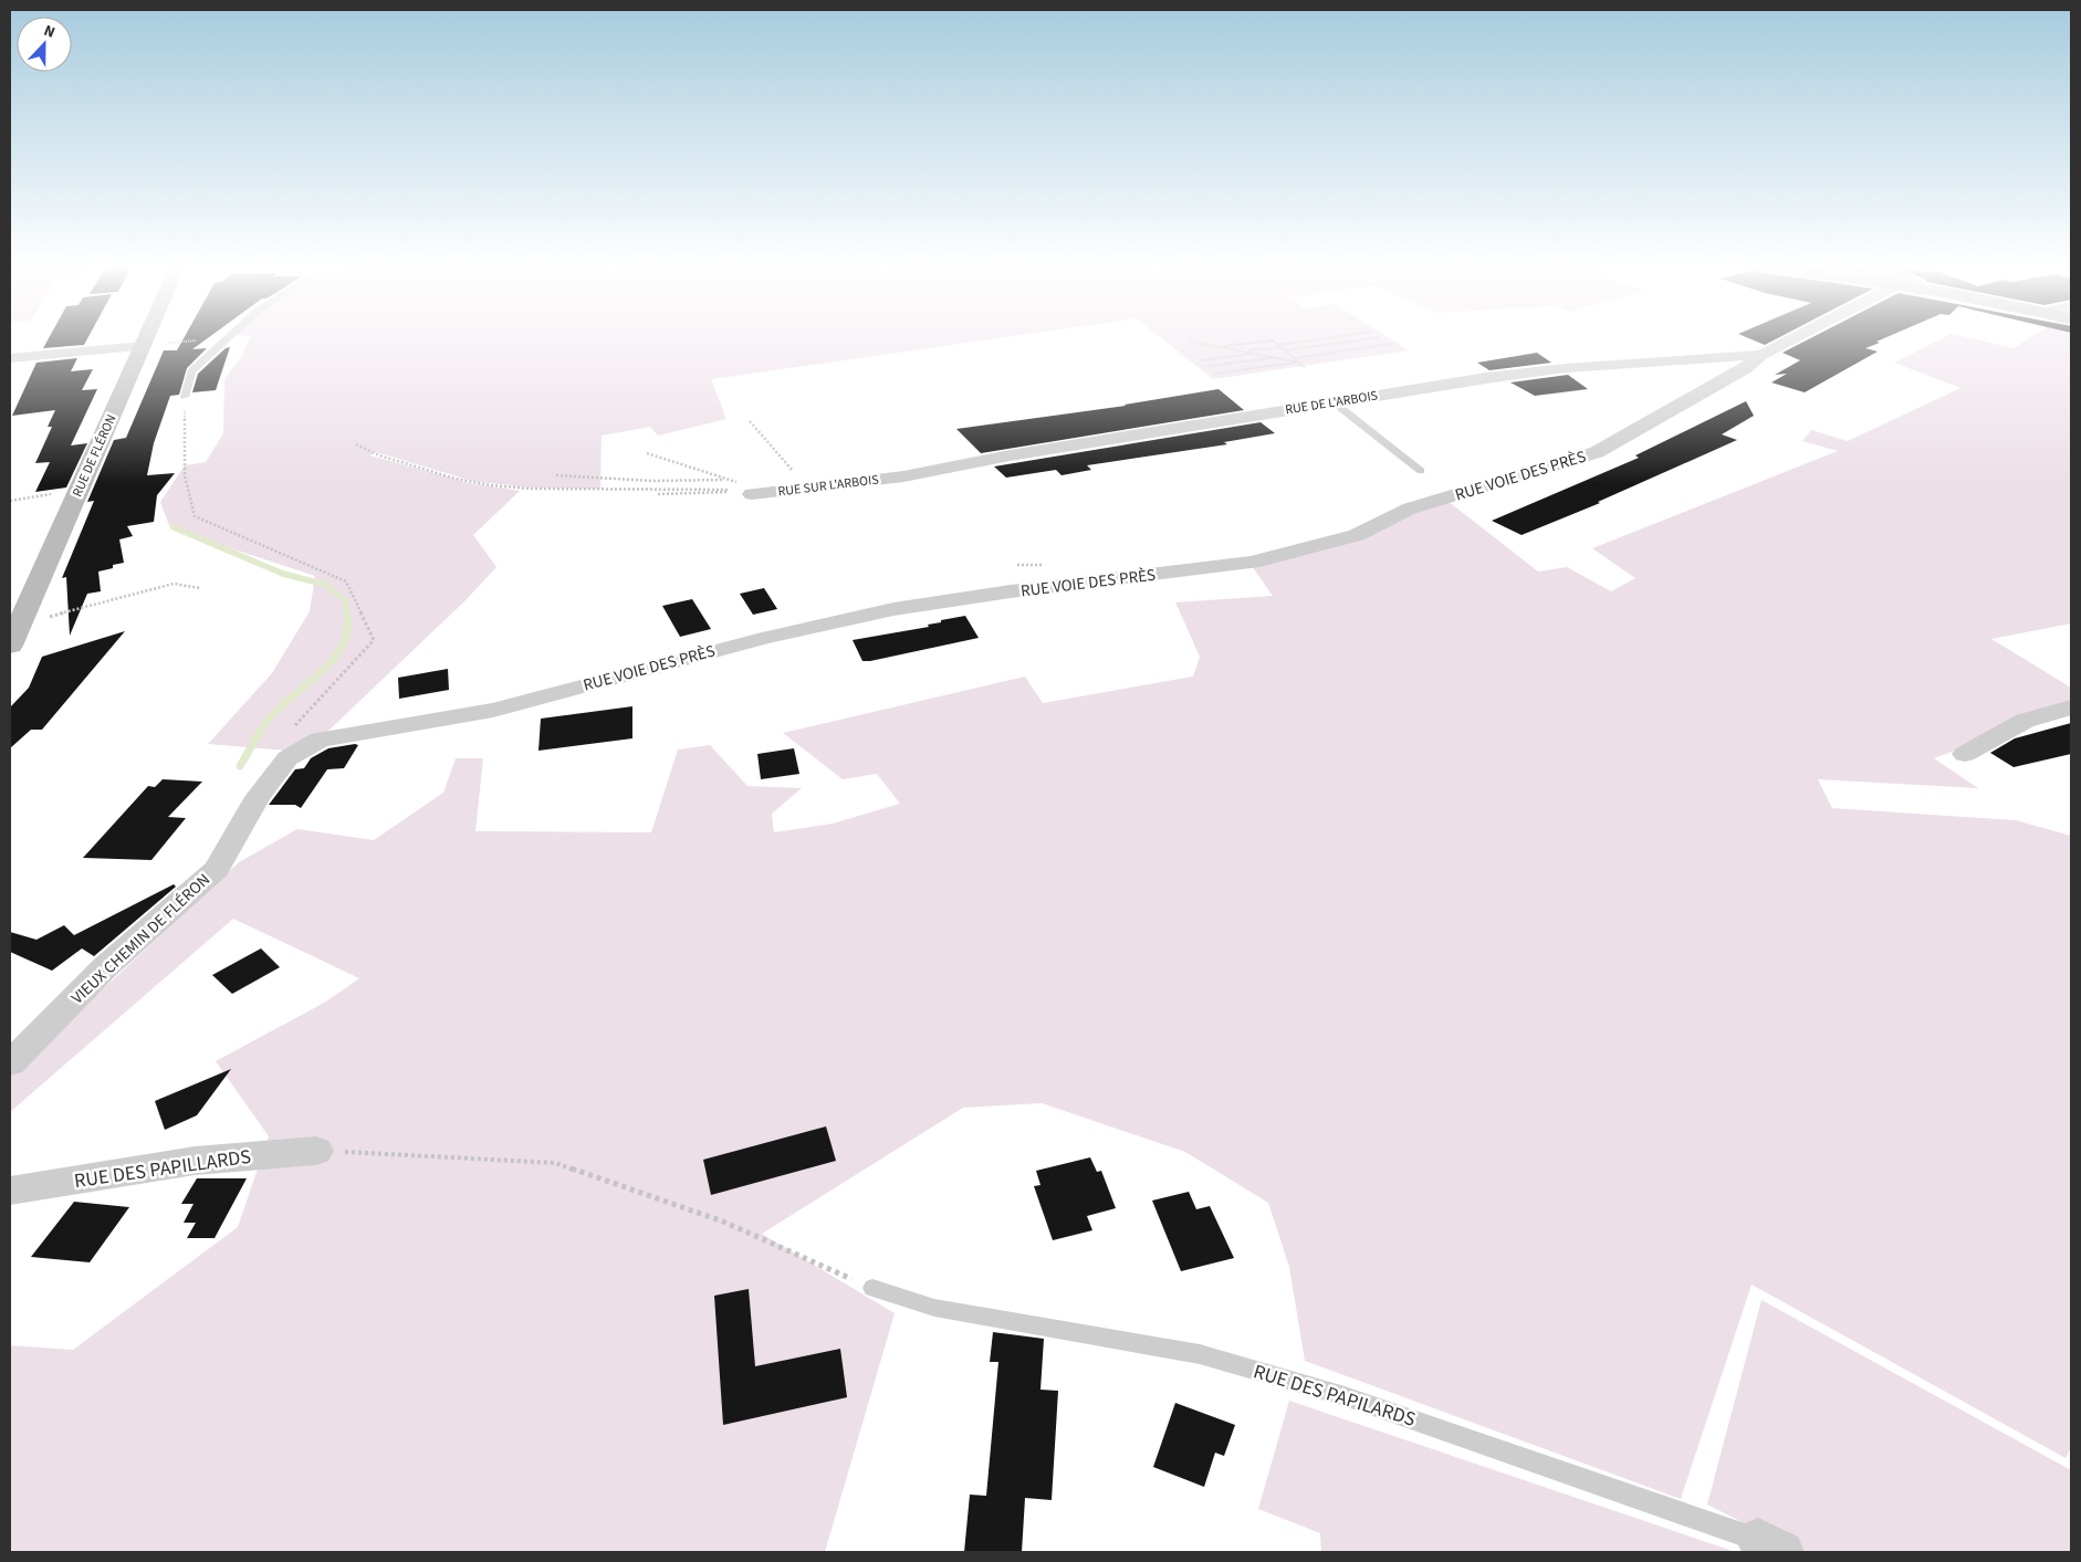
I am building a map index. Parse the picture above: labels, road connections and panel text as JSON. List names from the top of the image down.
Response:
{
  "streets": {
    "street": [
      "RUE DE L'ARBOIS",
      "RUE DE FLÉRON",
      "RUE VOIE DES PRÈS",
      "RUE SUR L'ARBOIS",
      "VIEUX CHEMIN DE FLÉRON",
      "RUE DES PAPILLARDS"
    ],
    "lane": ["RUE DES PAPILARDS"]
  },
  "crossings": [
    ["RUE DE L'ARBOIS", "RUE VOIE DES PRÈS"],
    ["RUE DE L'ARBOIS", "RUE SUR L'ARBOIS"],
    ["RUE VOIE DES PRÈS", "VIEUX CHEMIN DE FLÉRON"]
  ],
  "north": "top"
}
